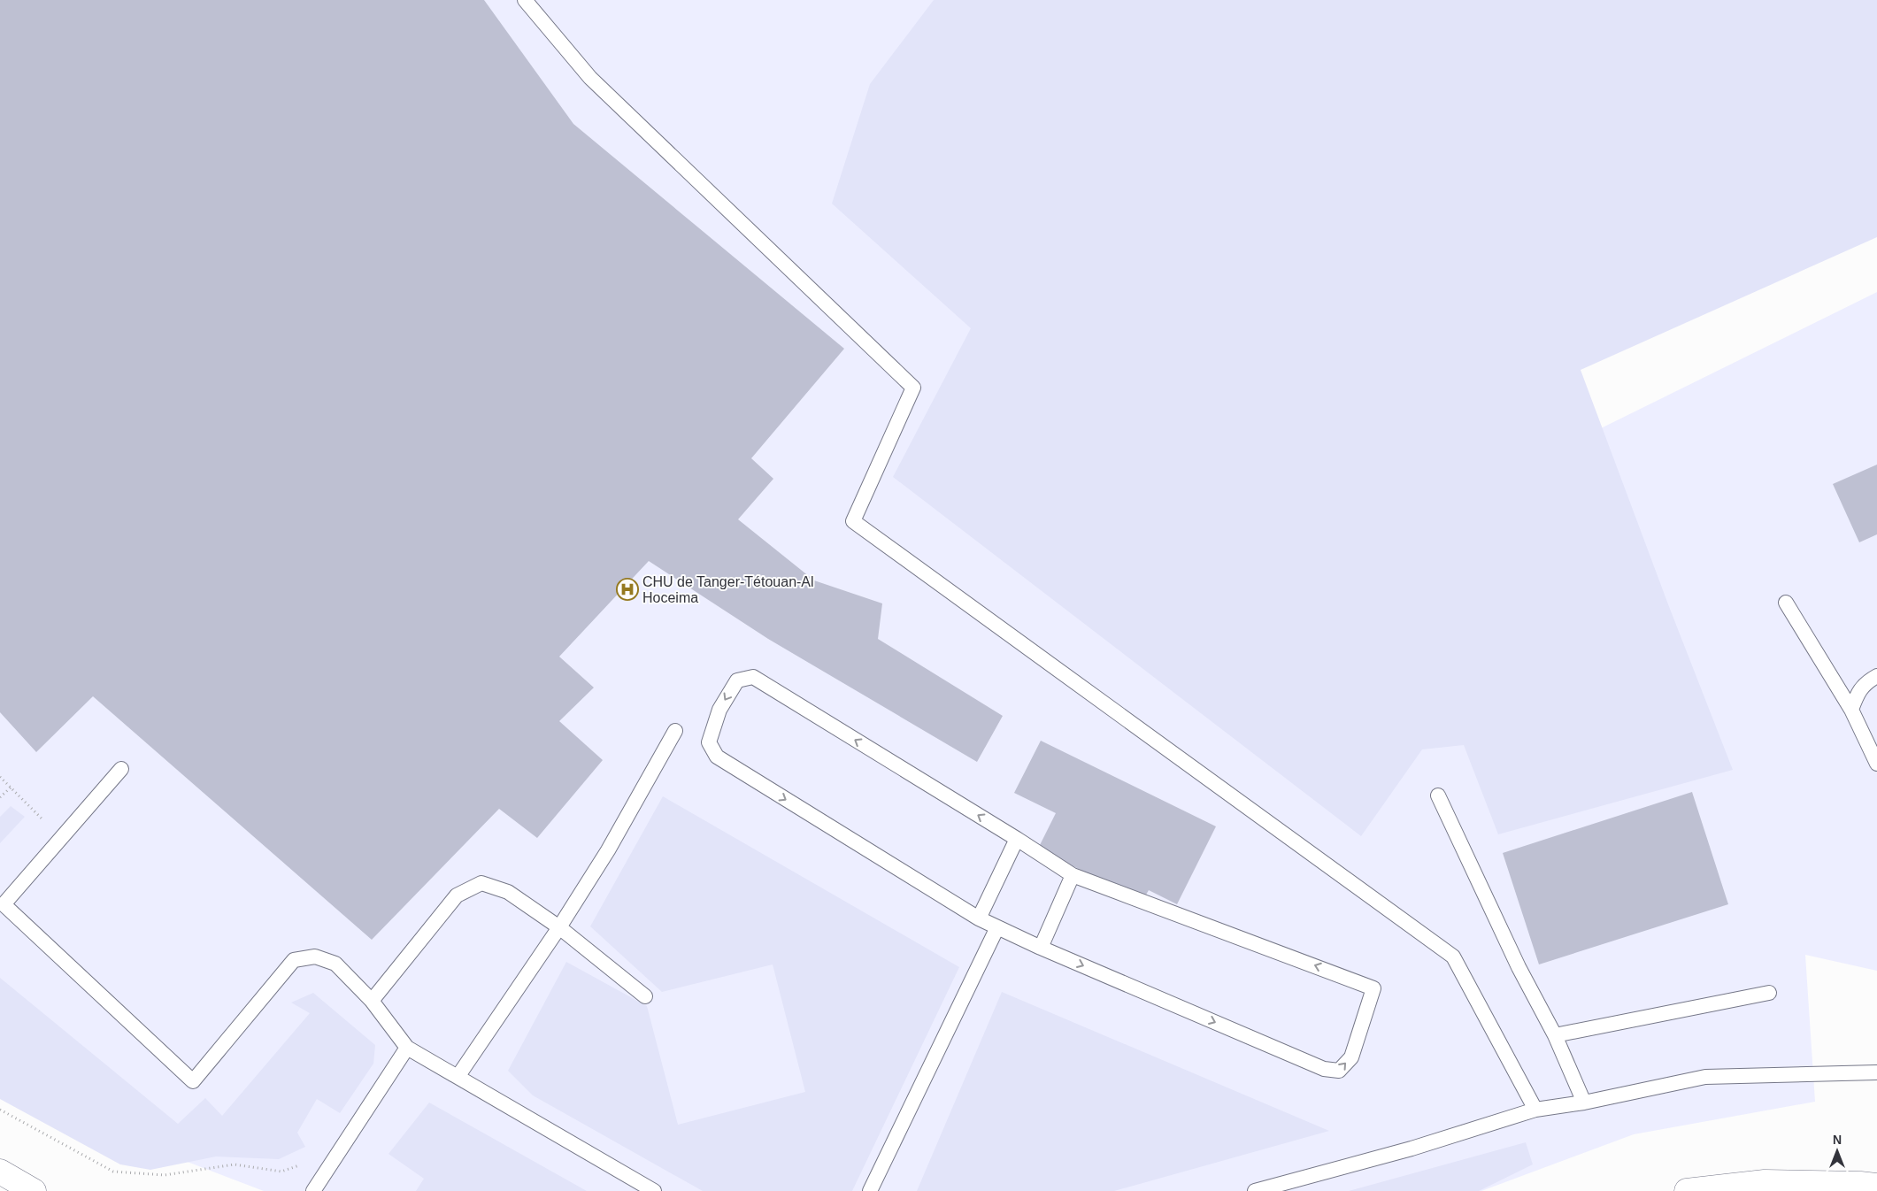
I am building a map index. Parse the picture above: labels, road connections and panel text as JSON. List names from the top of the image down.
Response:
{
  "places": {
    "hospital": ["CHU de Tanger-Tétouan-Al Hoceima"]
  },
  "north": "top"
}
